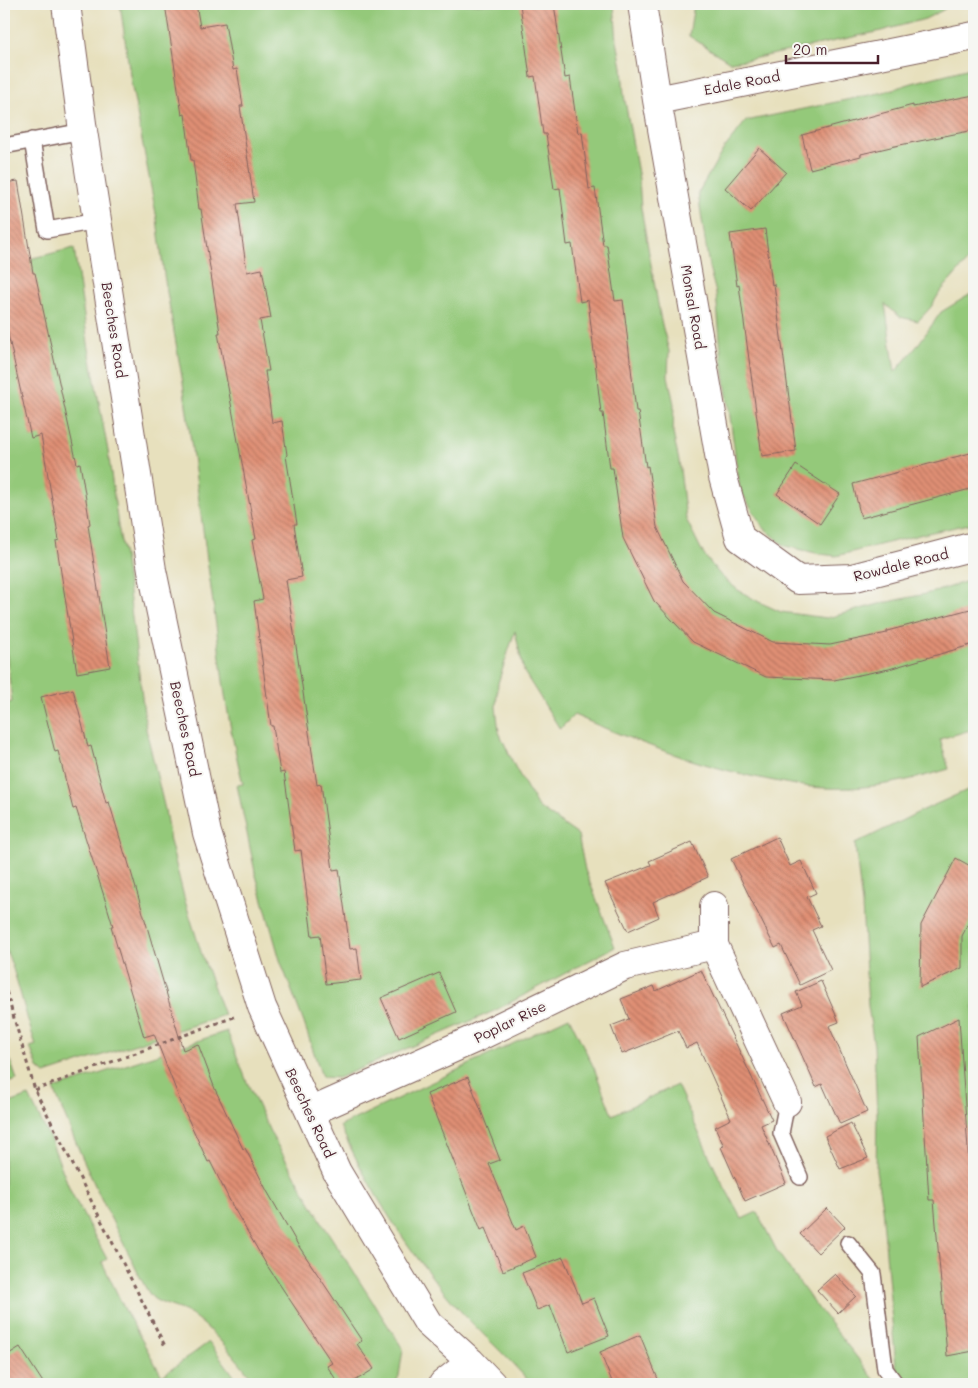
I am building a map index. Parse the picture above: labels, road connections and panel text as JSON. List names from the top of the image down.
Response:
{
  "streets": {
    "street": [
      "Edale Road",
      "Monsal Road",
      "Beeches Road",
      "Rowdale Road",
      "Poplar Rise"
    ]
  },
  "crossings": [
    ["Edale Road", "Monsal Road"],
    ["Monsal Road", "Rowdale Road"],
    ["Beeches Road", "Poplar Rise"]
  ],
  "scale_bar": "20 m"
}
